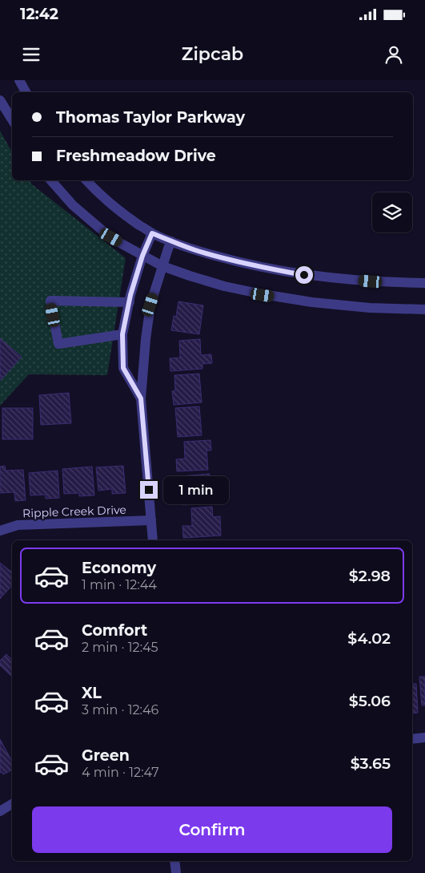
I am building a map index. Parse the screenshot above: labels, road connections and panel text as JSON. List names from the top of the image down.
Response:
{
  "streets": {
    "street": ["Ripple Creek Drive"]
  },
  "page": {
    "status": "12:42",
    "header": "Zipcab",
    "banner": ["Thomas Taylor Parkway", "Freshmeadow Drive"],
    "bubble": "1 min",
    "list": [
      {
        "name": "Economy",
        "note": "1 min · 12:44",
        "value": "$2.98"
      },
      {
        "name": "Comfort",
        "note": "2 min · 12:45",
        "value": "$4.02"
      },
      {
        "name": "XL",
        "note": "3 min · 12:46",
        "value": "$5.06"
      },
      {
        "name": "Green",
        "note": "4 min · 12:47",
        "value": "$3.65"
      }
    ],
    "buttons": "Confirm"
  }
}
